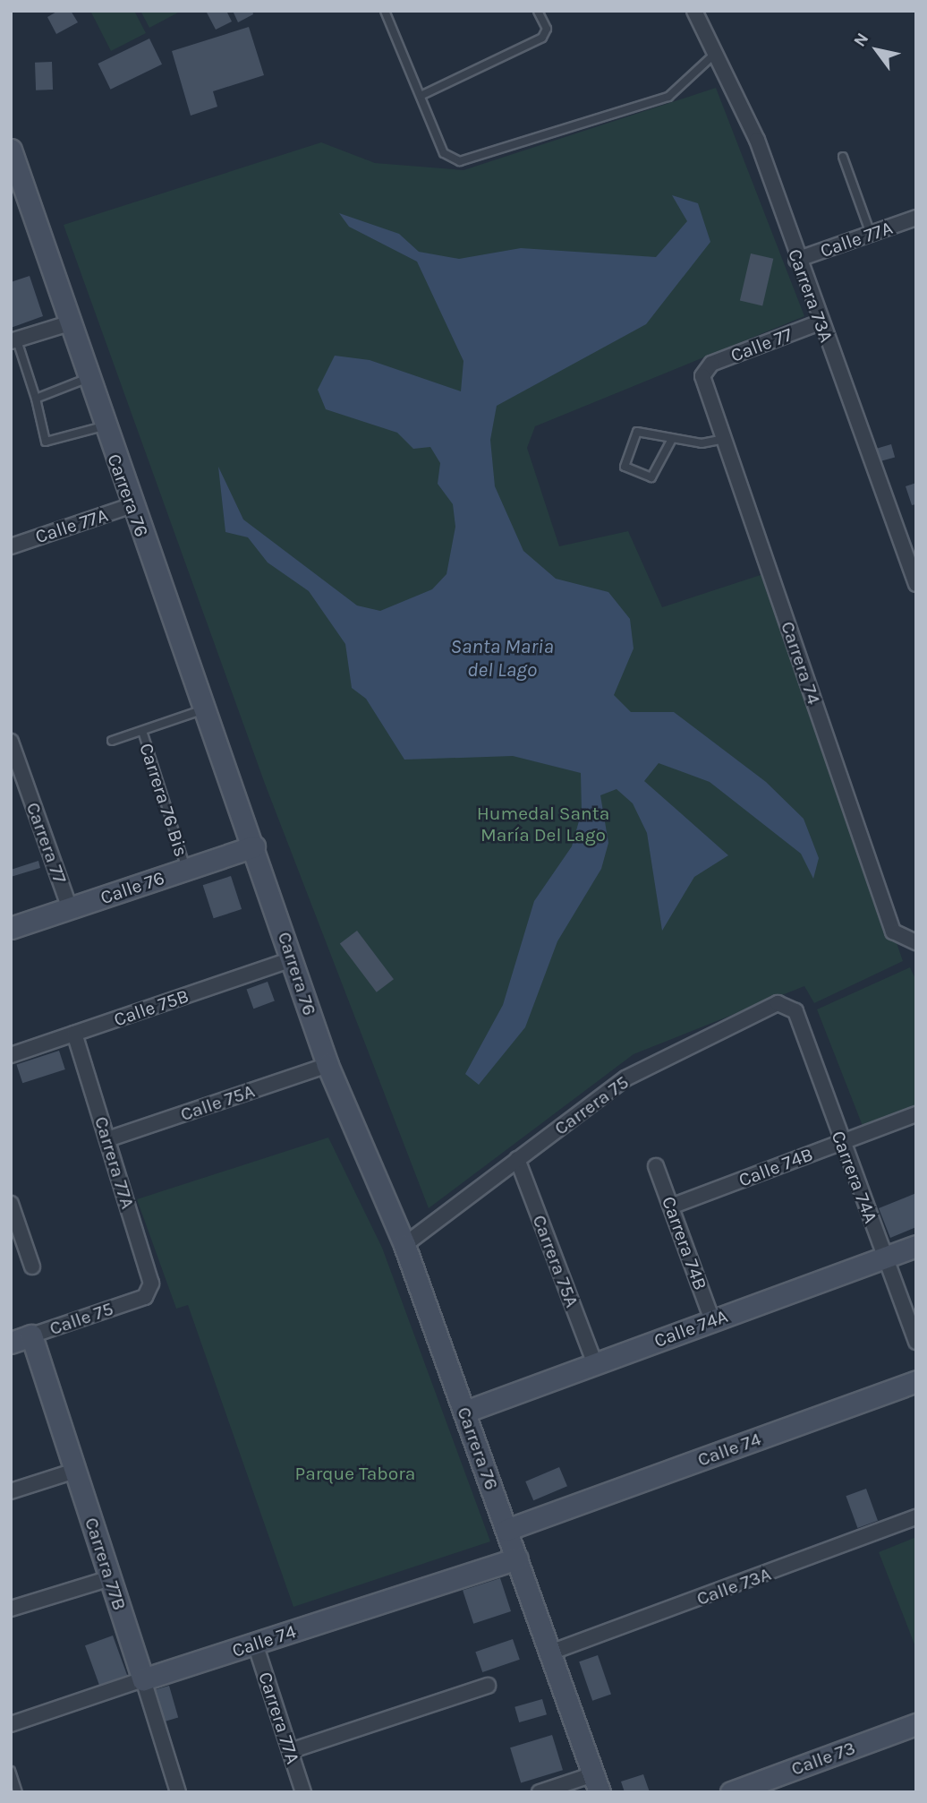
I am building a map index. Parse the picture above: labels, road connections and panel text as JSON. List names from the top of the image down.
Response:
{
  "streets": {
    "street": [
      "Calle 77A",
      "Carrera 73A",
      "Calle 77",
      "Carrera 76",
      "Carrera 74",
      "Carrera 77",
      "Calle 76",
      "Calle 75B",
      "Calle 75A",
      "Carrera 75",
      "Carrera 77A",
      "Calle 74B",
      "Carrera 74A",
      "Carrera 74B",
      "Carrera 75A",
      "Calle 75",
      "Calle 74A",
      "Calle 74",
      "Carrera 77B",
      "Calle 73A",
      "Calle 73"
    ],
    "lane": ["Carrera 76 Bis"]
  },
  "crossings": [
    ["Calle 77A", "Carrera 73A"],
    ["Calle 77A", "Carrera 76"],
    ["Carrera 73A", "Calle 77"],
    ["Calle 77", "Carrera 74"],
    ["Carrera 76", "Calle 76"],
    ["Carrera 76", "Calle 75B"],
    ["Carrera 76", "Calle 75A"],
    ["Carrera 76", "Carrera 75"],
    ["Carrera 76", "Calle 74A"],
    ["Carrera 76", "Calle 74"],
    ["Carrera 76", "Calle 73A"],
    ["Carrera 76 Bis", "Calle 76"],
    ["Carrera 77", "Calle 76"],
    ["Calle 75B", "Carrera 77A"],
    ["Calle 75A", "Carrera 77A"],
    ["Carrera 75", "Carrera 74A"],
    ["Carrera 75", "Carrera 75A"],
    ["Carrera 77A", "Calle 75"],
    ["Carrera 77A", "Calle 74"],
    ["Calle 74B", "Carrera 74A"],
    ["Calle 74B", "Carrera 74B"],
    ["Carrera 74A", "Calle 74A"],
    ["Carrera 74B", "Calle 74A"],
    ["Carrera 75A", "Calle 74A"],
    ["Calle 75", "Carrera 77B"],
    ["Calle 74", "Carrera 77B"]
  ],
  "water": ["Santa Maria del Lago"],
  "parks": ["Humedal Santa María Del Lago", "Parque Tabora"],
  "north": "top left"
}
